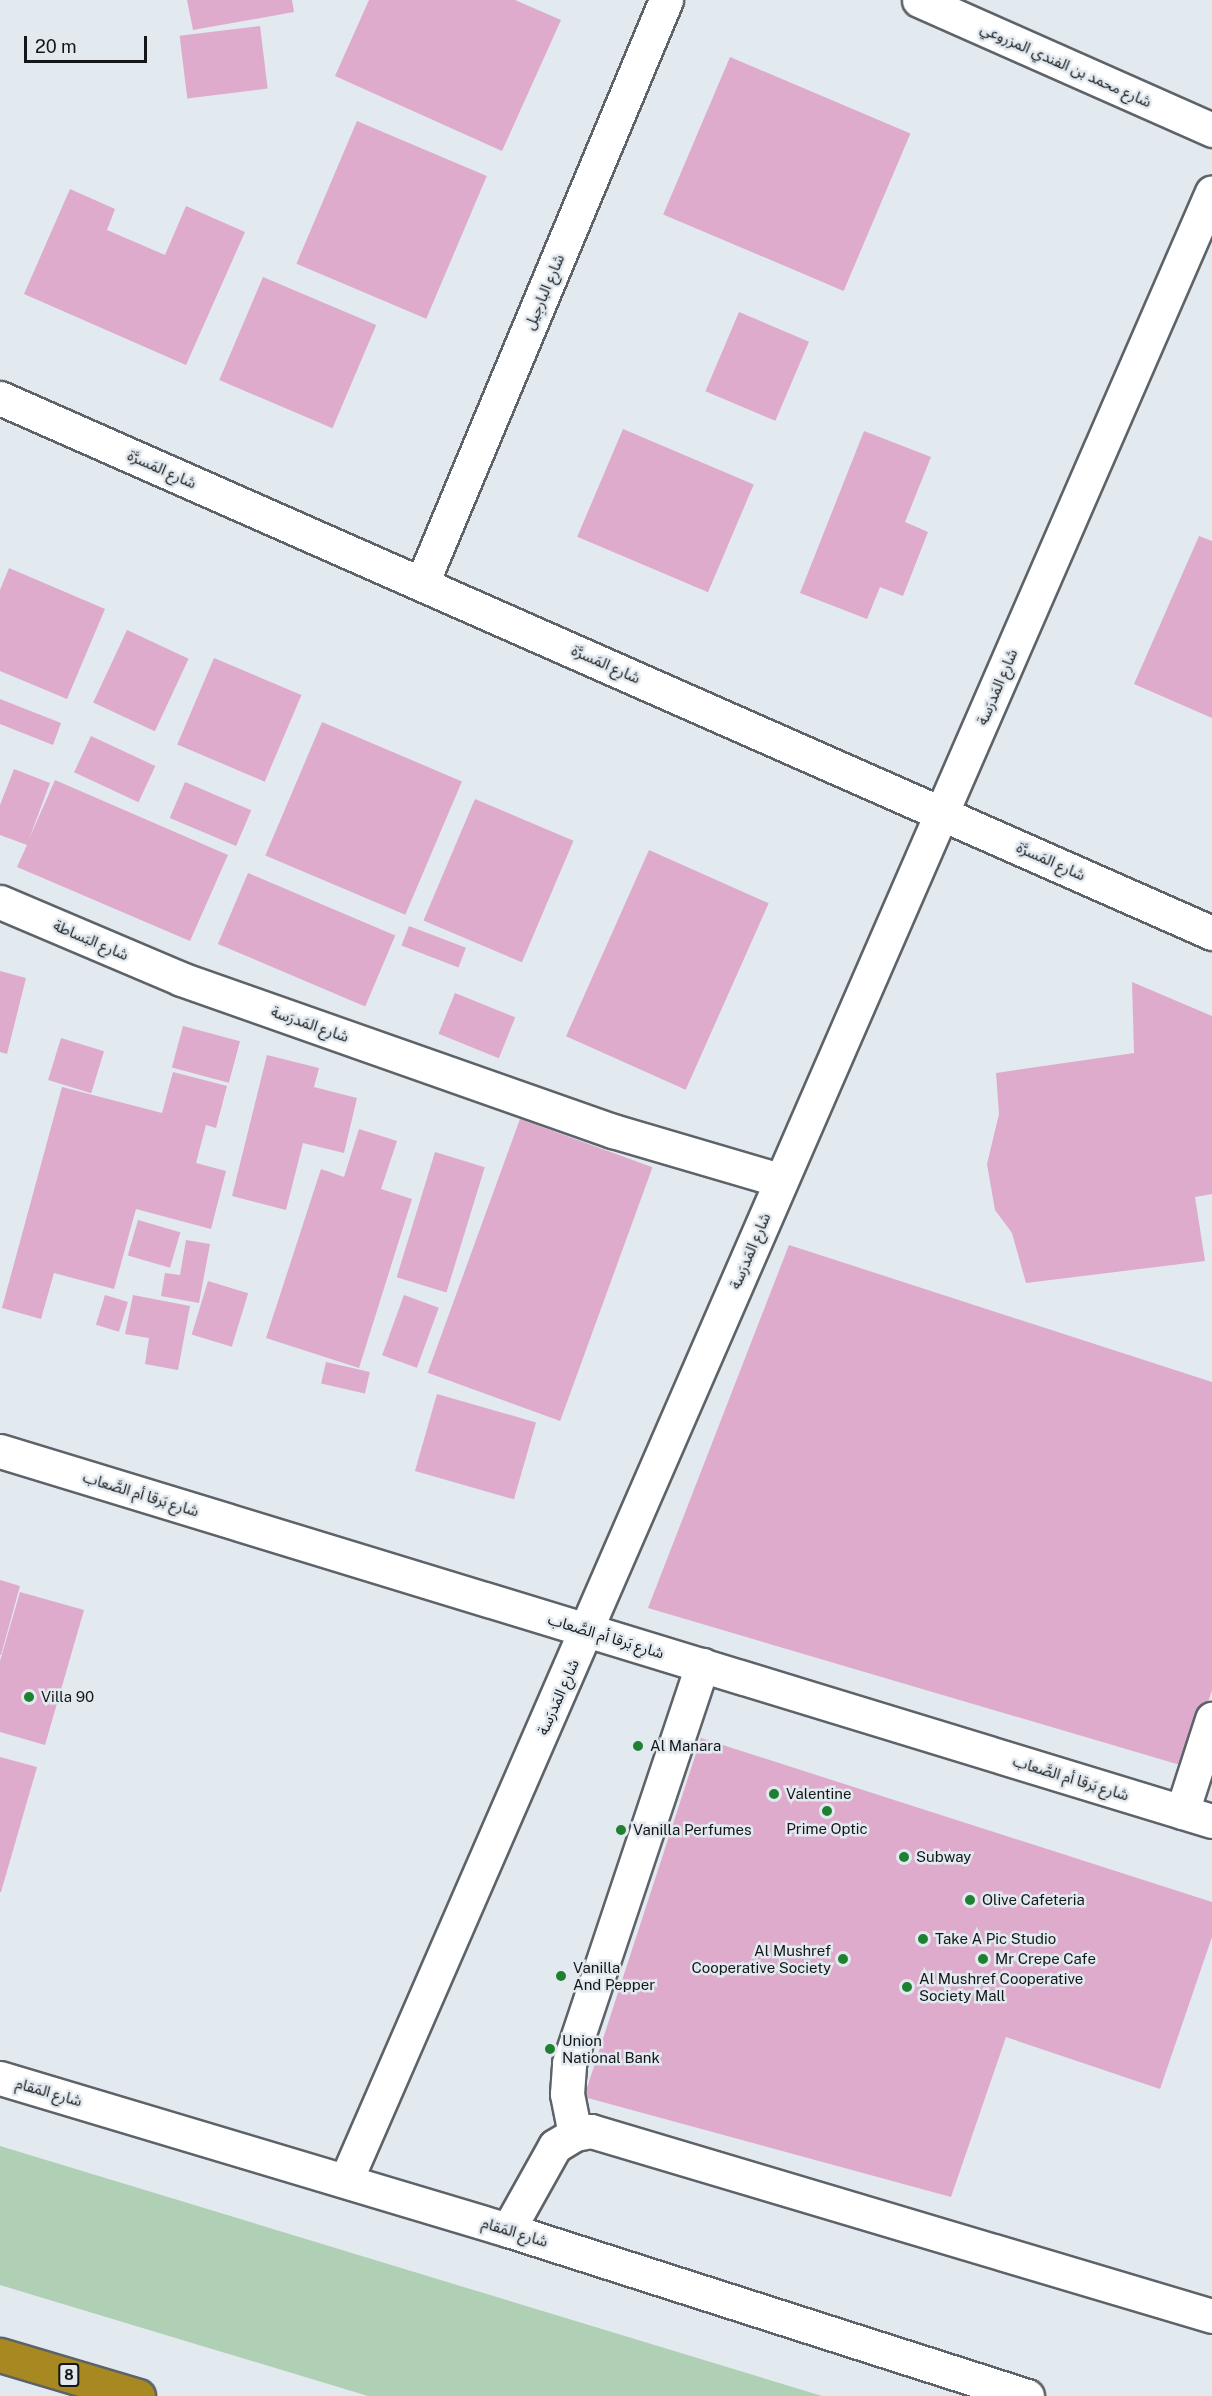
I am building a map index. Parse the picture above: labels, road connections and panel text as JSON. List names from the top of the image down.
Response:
{
  "streets": {
    "highway": ["8"],
    "street": [
      "شارع محمد بن الفندي المزروعي",
      "شارع البارجِيل",
      "شارع المَسرَّة",
      "شارع المَدرَسة",
      "شارع البَساطة",
      "شارع بَرقا أم الصَّعاب",
      "شارع المَقام"
    ]
  },
  "crossings": [
    ["شارع البارجِيل", "شارع المَسرَّة"],
    ["شارع المَسرَّة", "شارع المَدرَسة"],
    ["شارع المَدرَسة", "شارع البَساطة"],
    ["شارع المَدرَسة", "شارع بَرقا أم الصَّعاب"],
    ["شارع المَدرَسة", "شارع المَقام"]
  ],
  "places": [
    "Villa 90",
    "Al Manara",
    "Valentine",
    "Prime Optic",
    "Vanilla Perfumes",
    "Subway",
    "Olive Cafeteria",
    "Take A Pic Studio",
    "Al Mushref Cooperative Society",
    "Mr Crepe Cafe",
    "Vanilla And Pepper",
    "Al Mushref Cooperative Society Mall",
    "Union National Bank"
  ],
  "scale_bar": "20 m"
}
